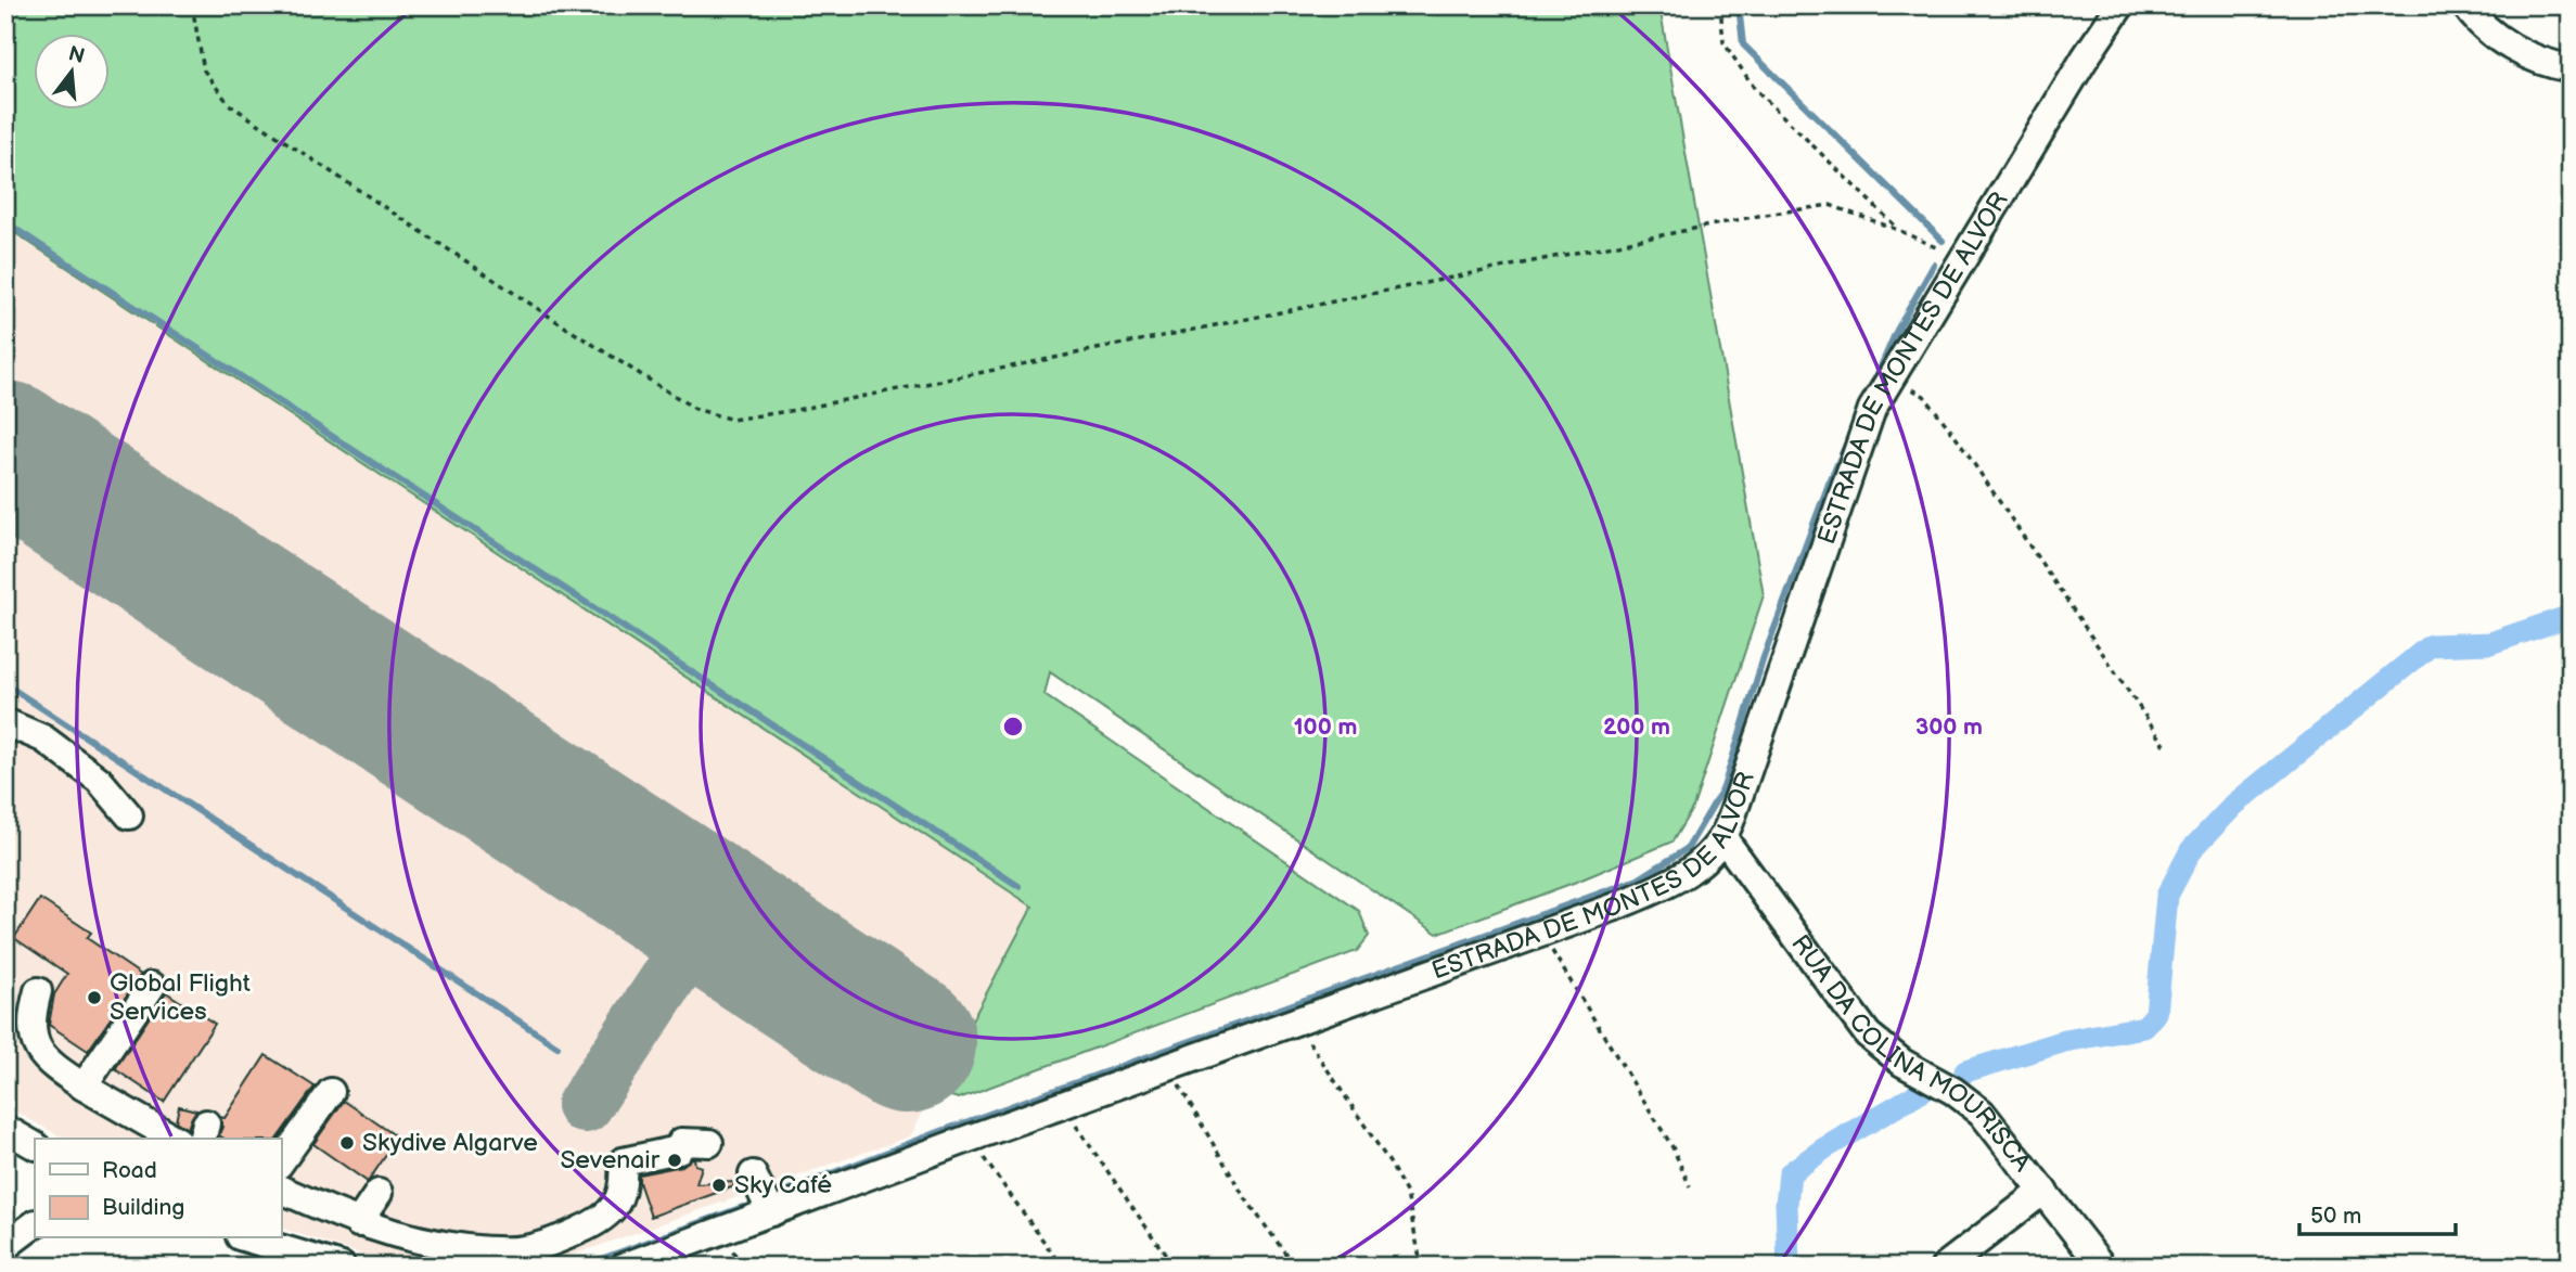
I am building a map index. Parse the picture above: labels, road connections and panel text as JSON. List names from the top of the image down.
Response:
{
  "streets": {
    "street": ["ESTRADA DE MONTES DE ALVOR", "RUA DA COLINA MOURISCA"]
  },
  "crossings": [
    ["ESTRADA DE MONTES DE ALVOR", "RUA DA COLINA MOURISCA"]
  ],
  "places": [
    "Global Flight Services",
    "Skydive Algarve",
    "Sevenair",
    "Sky Café"
  ],
  "legend": ["Road", "Building"],
  "scale_bar": "50 m",
  "north": "top",
  "rings": ["100 m", "200 m", "300 m"]
}
